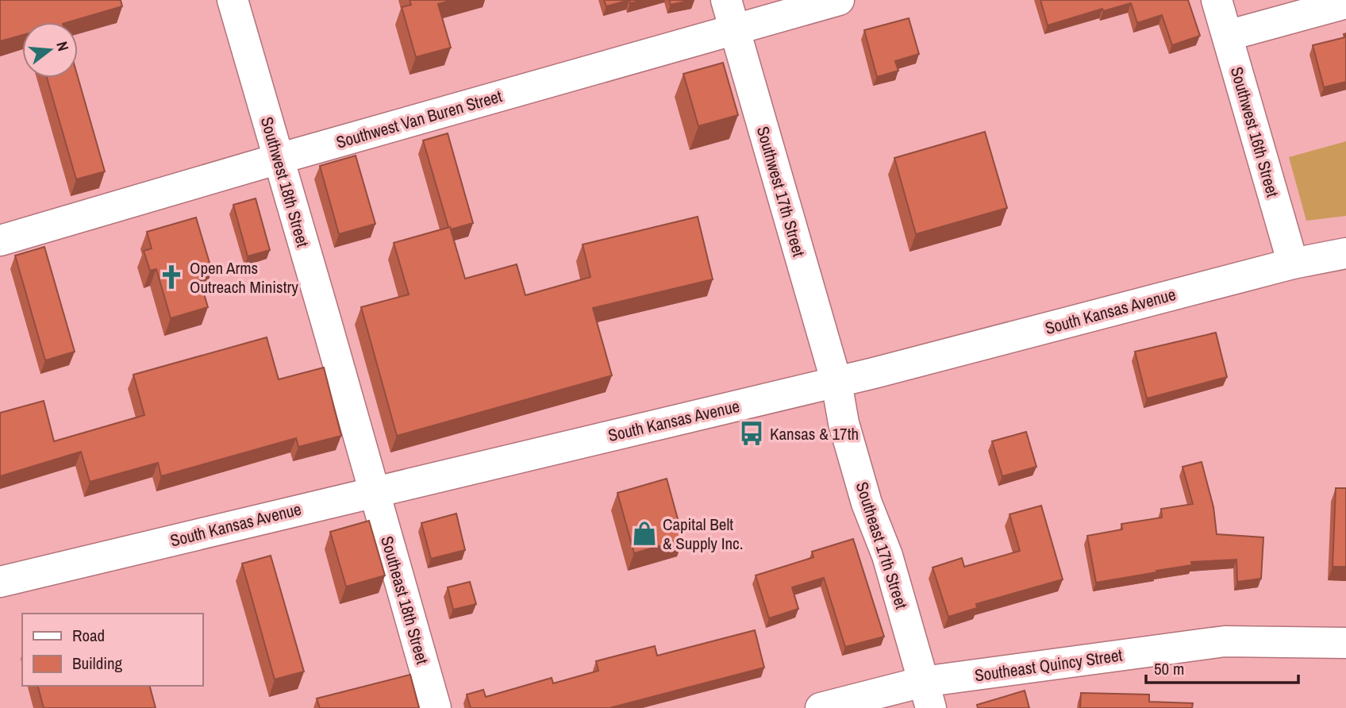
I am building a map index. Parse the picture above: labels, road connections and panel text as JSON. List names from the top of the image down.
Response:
{
  "streets": {
    "street": [
      "Southwest Van Buren Street",
      "Southwest 16th Street",
      "Southwest 18th Street",
      "Southwest 17th Street",
      "South Kansas Avenue",
      "Southeast 17th Street",
      "Southeast 18th Street",
      "Southeast Quincy Street"
    ]
  },
  "crossings": [
    ["Southwest Van Buren Street", "Southwest 18th Street"],
    ["Southwest Van Buren Street", "Southwest 17th Street"],
    ["Southwest 16th Street", "South Kansas Avenue"],
    ["Southwest 18th Street", "South Kansas Avenue"],
    ["Southwest 18th Street", "Southeast 18th Street"],
    ["Southwest 17th Street", "South Kansas Avenue"],
    ["Southwest 17th Street", "Southeast 17th Street"],
    ["South Kansas Avenue", "Southeast 17th Street"],
    ["South Kansas Avenue", "Southeast 18th Street"],
    ["Southeast 17th Street", "Southeast Quincy Street"]
  ],
  "places": {
    "church": ["Open Arms Outreach Ministry"],
    "bus stop": ["Kansas & 17th"],
    "shop": ["Capital Belt & Supply Inc."]
  },
  "legend": ["Road", "Building"],
  "scale_bar": "50 m",
  "north": "right"
}
